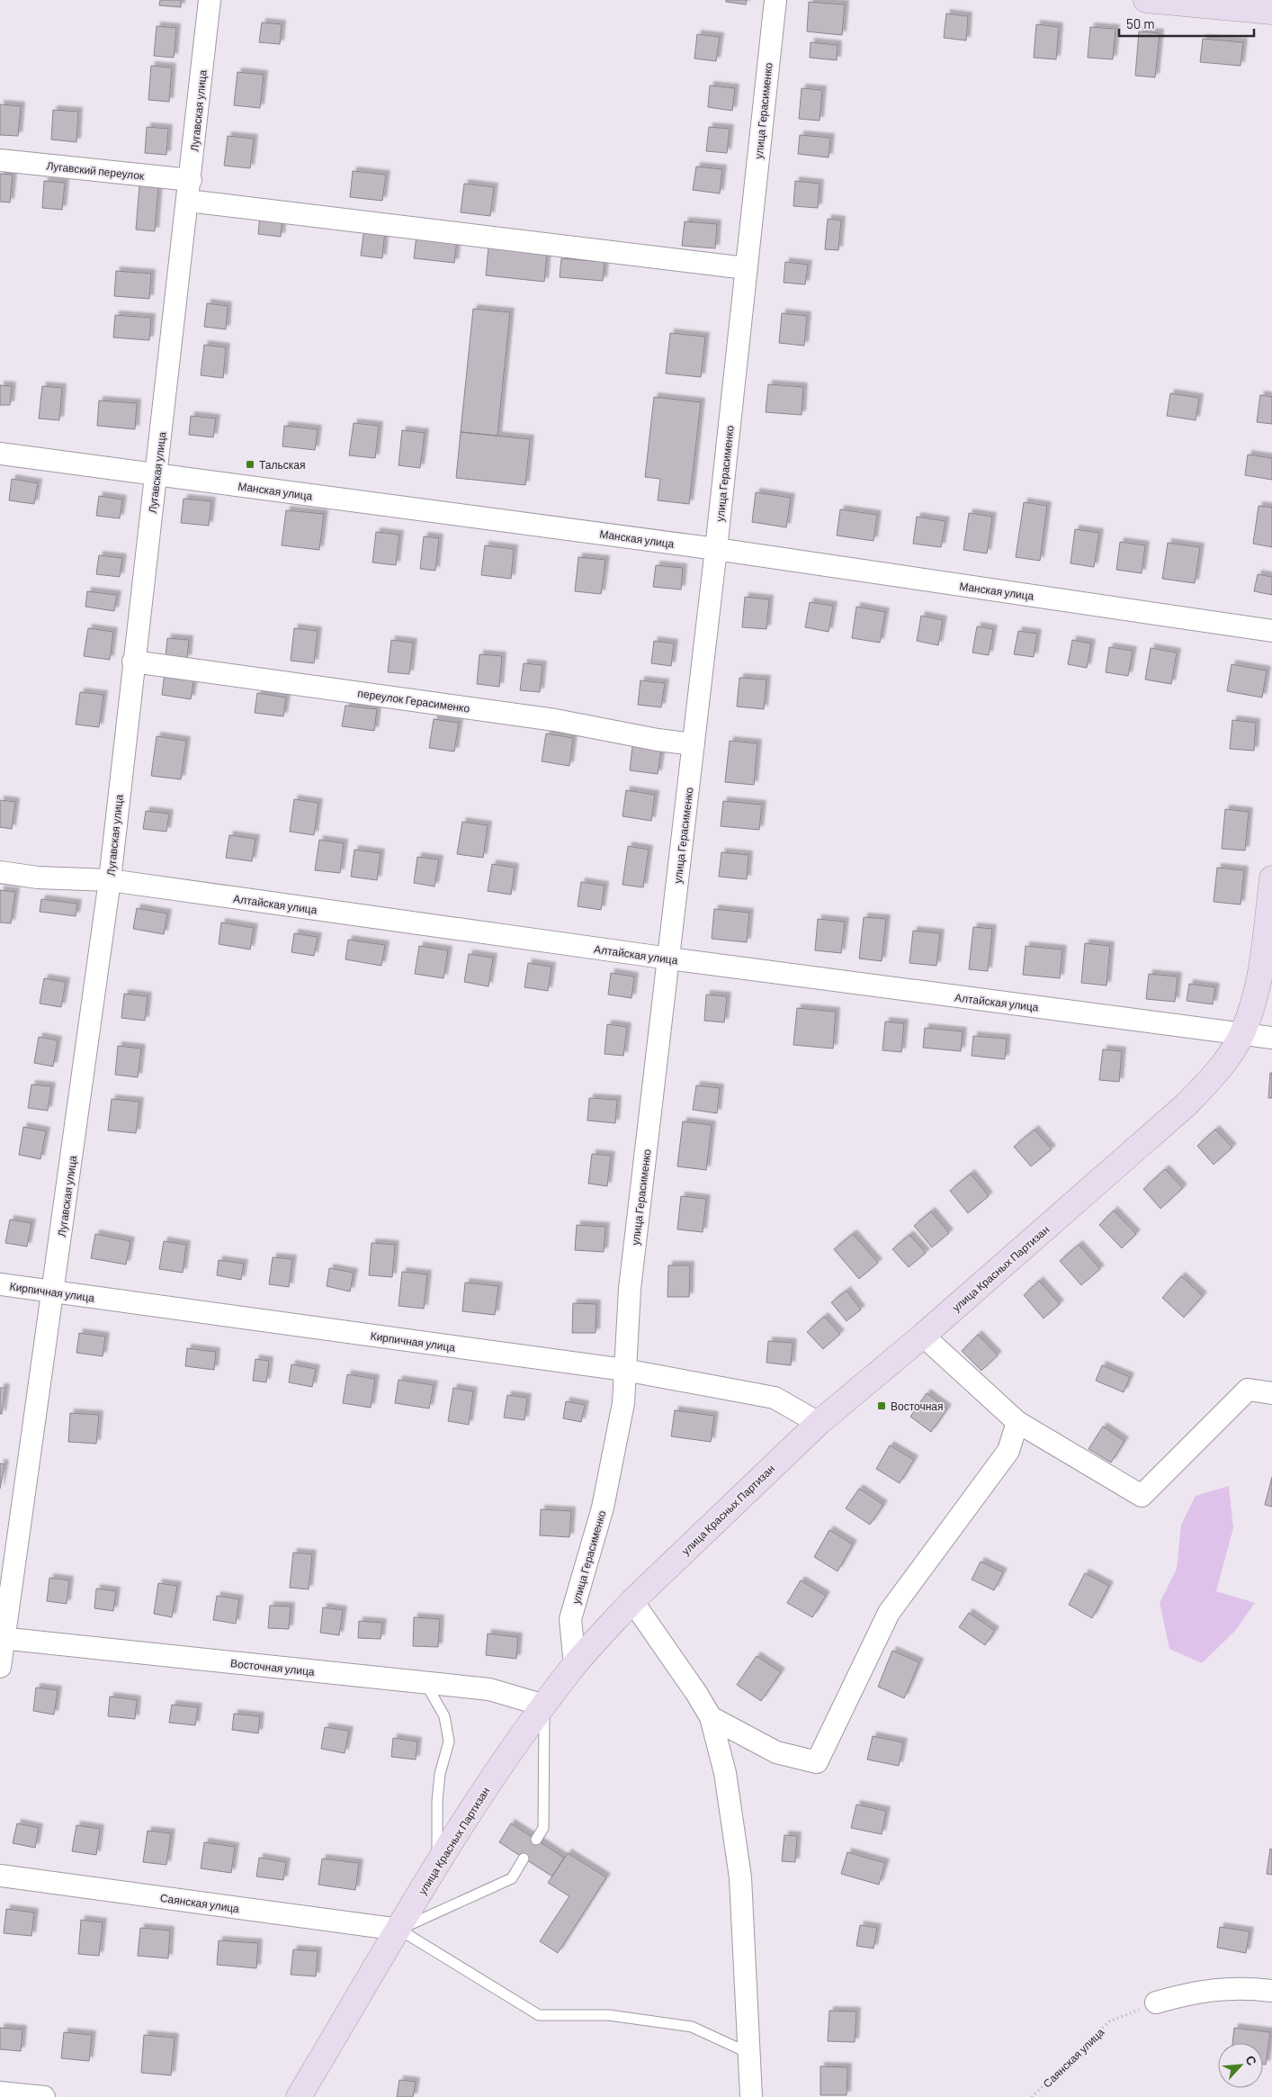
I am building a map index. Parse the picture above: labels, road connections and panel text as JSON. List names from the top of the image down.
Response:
{
  "streets": {
    "main road": ["улица Красных Партизан"],
    "street": [
      "Лугавская улица",
      "улица Герасименко",
      "Лугавский переулок",
      "Манская улица",
      "переулок Герасименко",
      "Алтайская улица",
      "Кирпичная улица",
      "Восточная улица",
      "Саянская улица"
    ]
  },
  "crossings": [
    ["Лугавская улица", "Лугавский переулок"],
    ["Лугавская улица", "Манская улица"],
    ["Лугавская улица", "переулок Герасименко"],
    ["Лугавская улица", "Алтайская улица"],
    ["Лугавская улица", "Кирпичная улица"],
    ["Лугавская улица", "Восточная улица"],
    ["улица Герасименко", "Манская улица"],
    ["улица Герасименко", "переулок Герасименко"],
    ["улица Герасименко", "Алтайская улица"],
    ["улица Герасименко", "улица Красных Партизан"],
    ["улица Герасименко", "Кирпичная улица"],
    ["Алтайская улица", "улица Красных Партизан"],
    ["улица Красных Партизан", "Кирпичная улица"],
    ["улица Красных Партизан", "Восточная улица"],
    ["улица Красных Партизан", "Саянская улица"]
  ],
  "places": {
    "transit": ["Тальская", "Восточная"]
  },
  "scale_bar": "50 m",
  "north": "top right"
}
